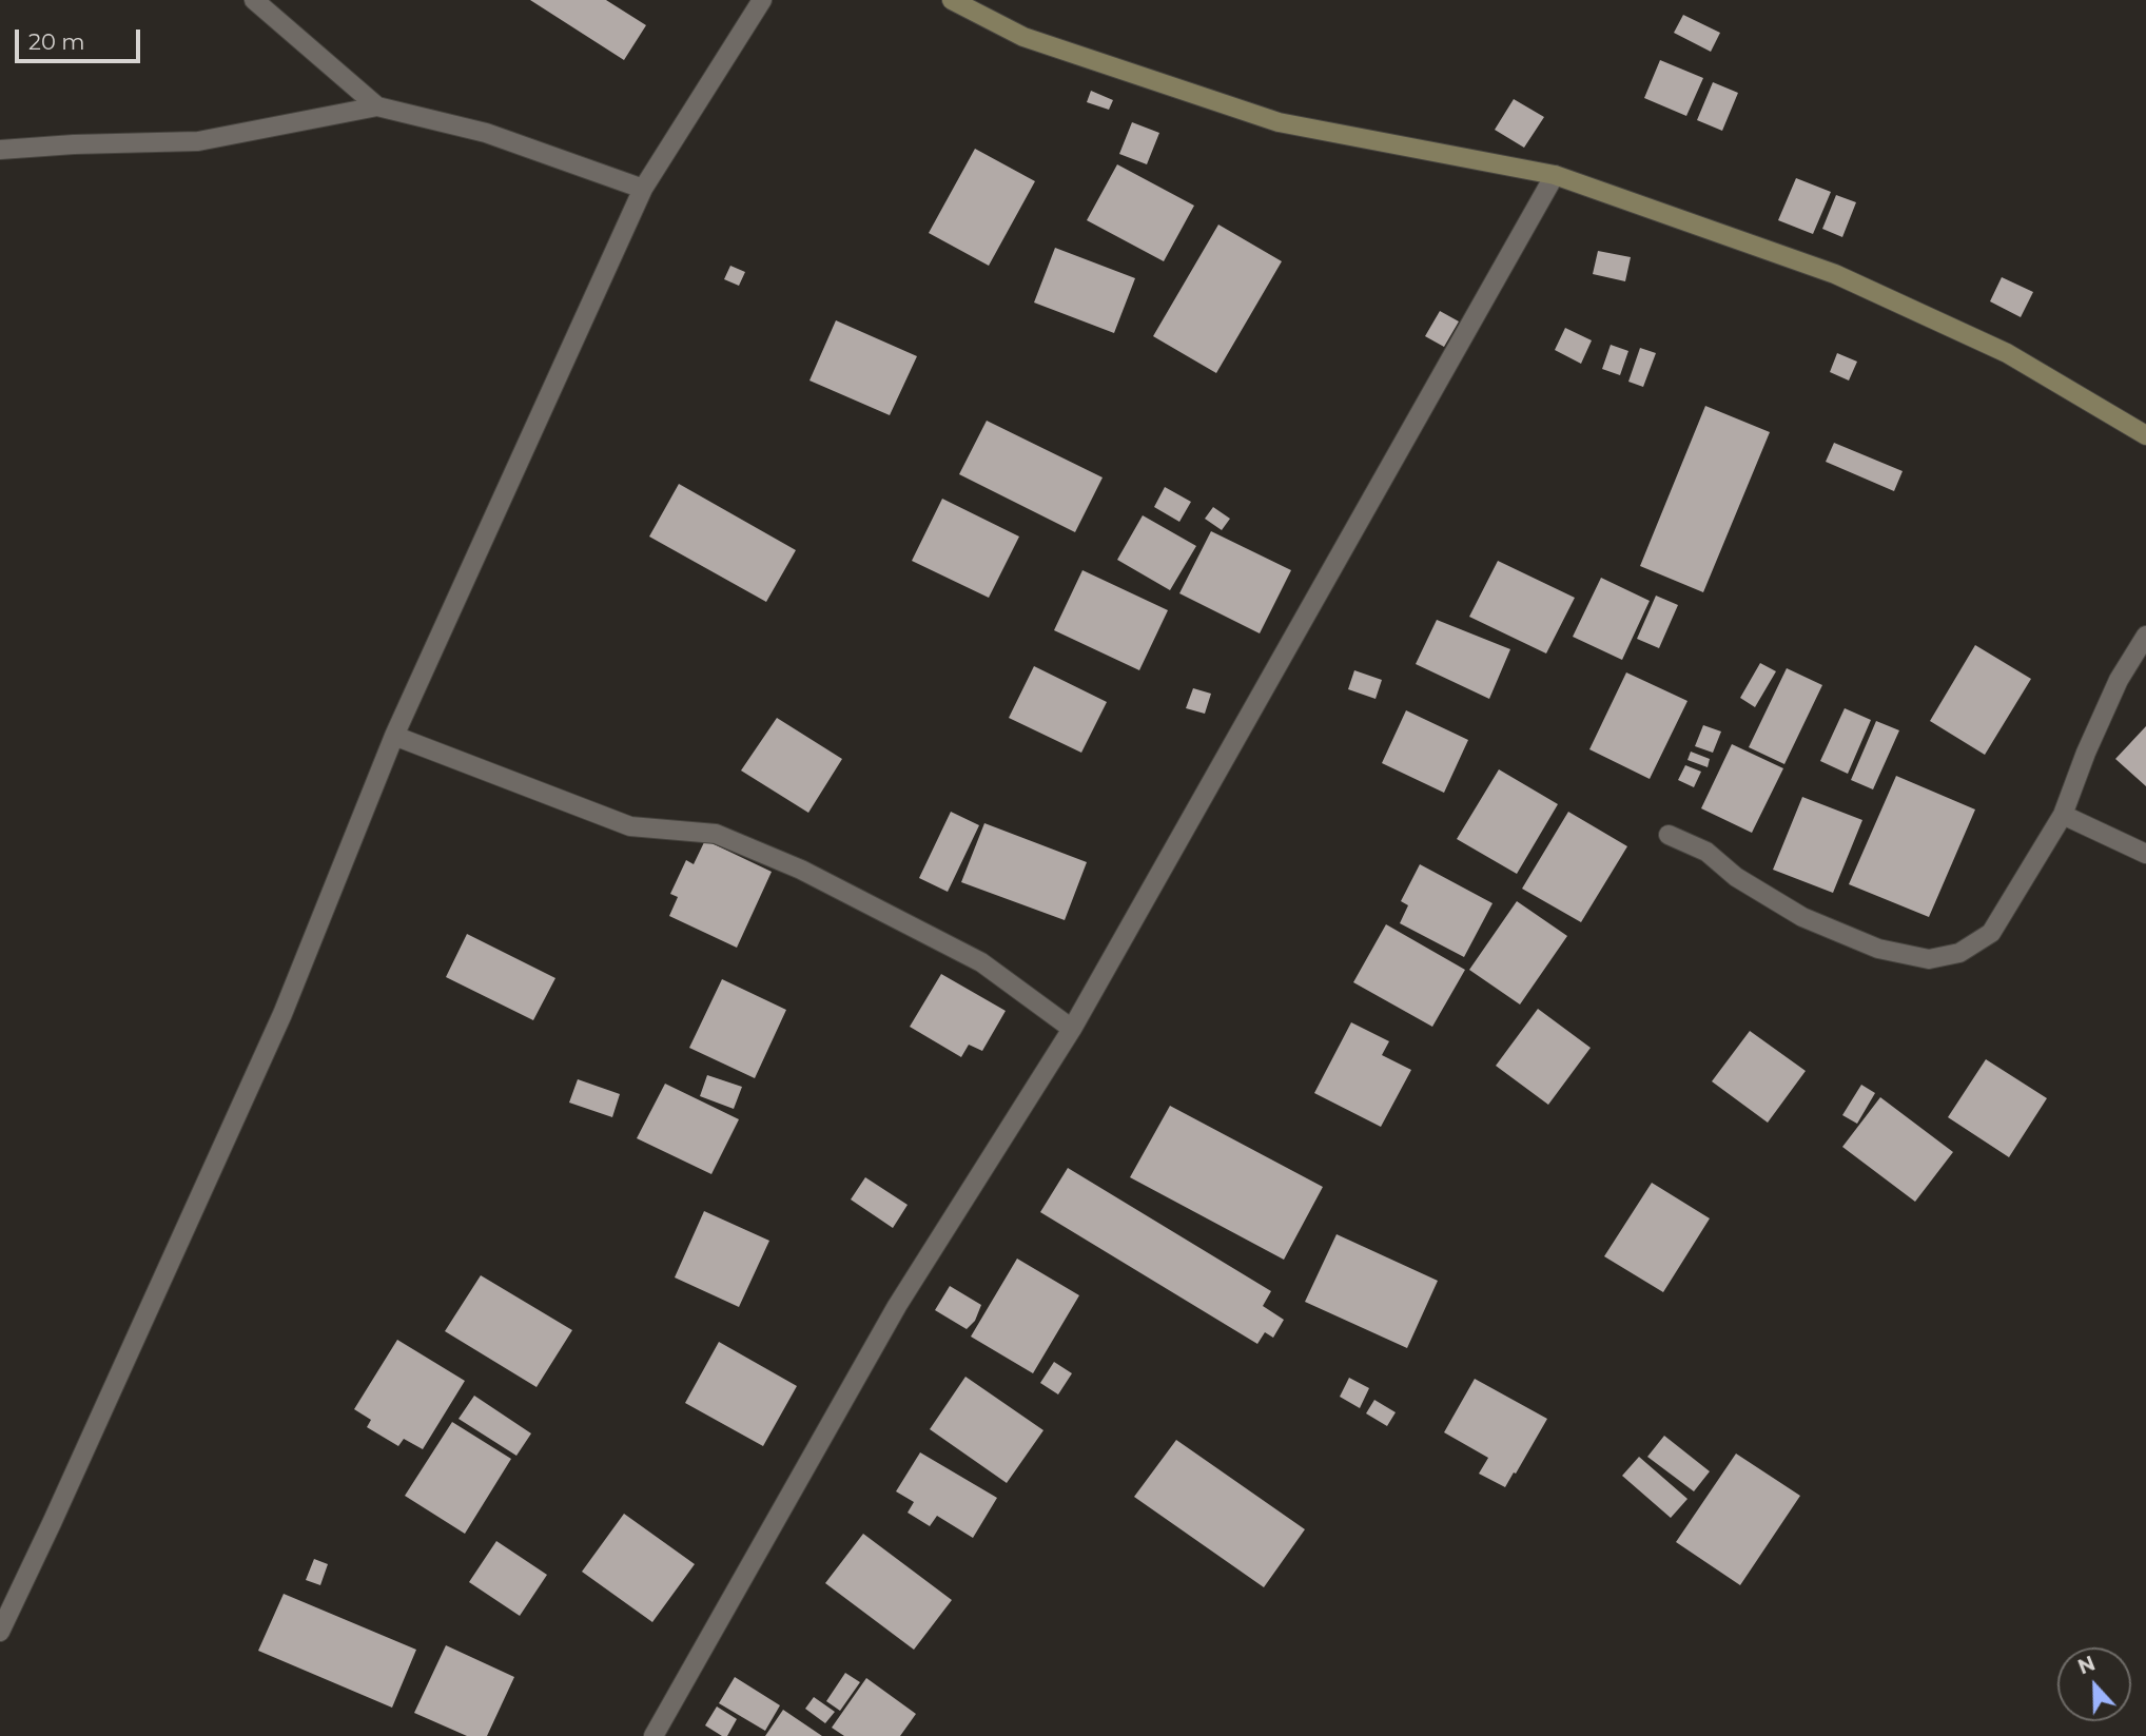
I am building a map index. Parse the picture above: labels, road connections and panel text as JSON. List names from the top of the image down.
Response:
{
  "scale_bar": "20 m",
  "north": "top"
}
